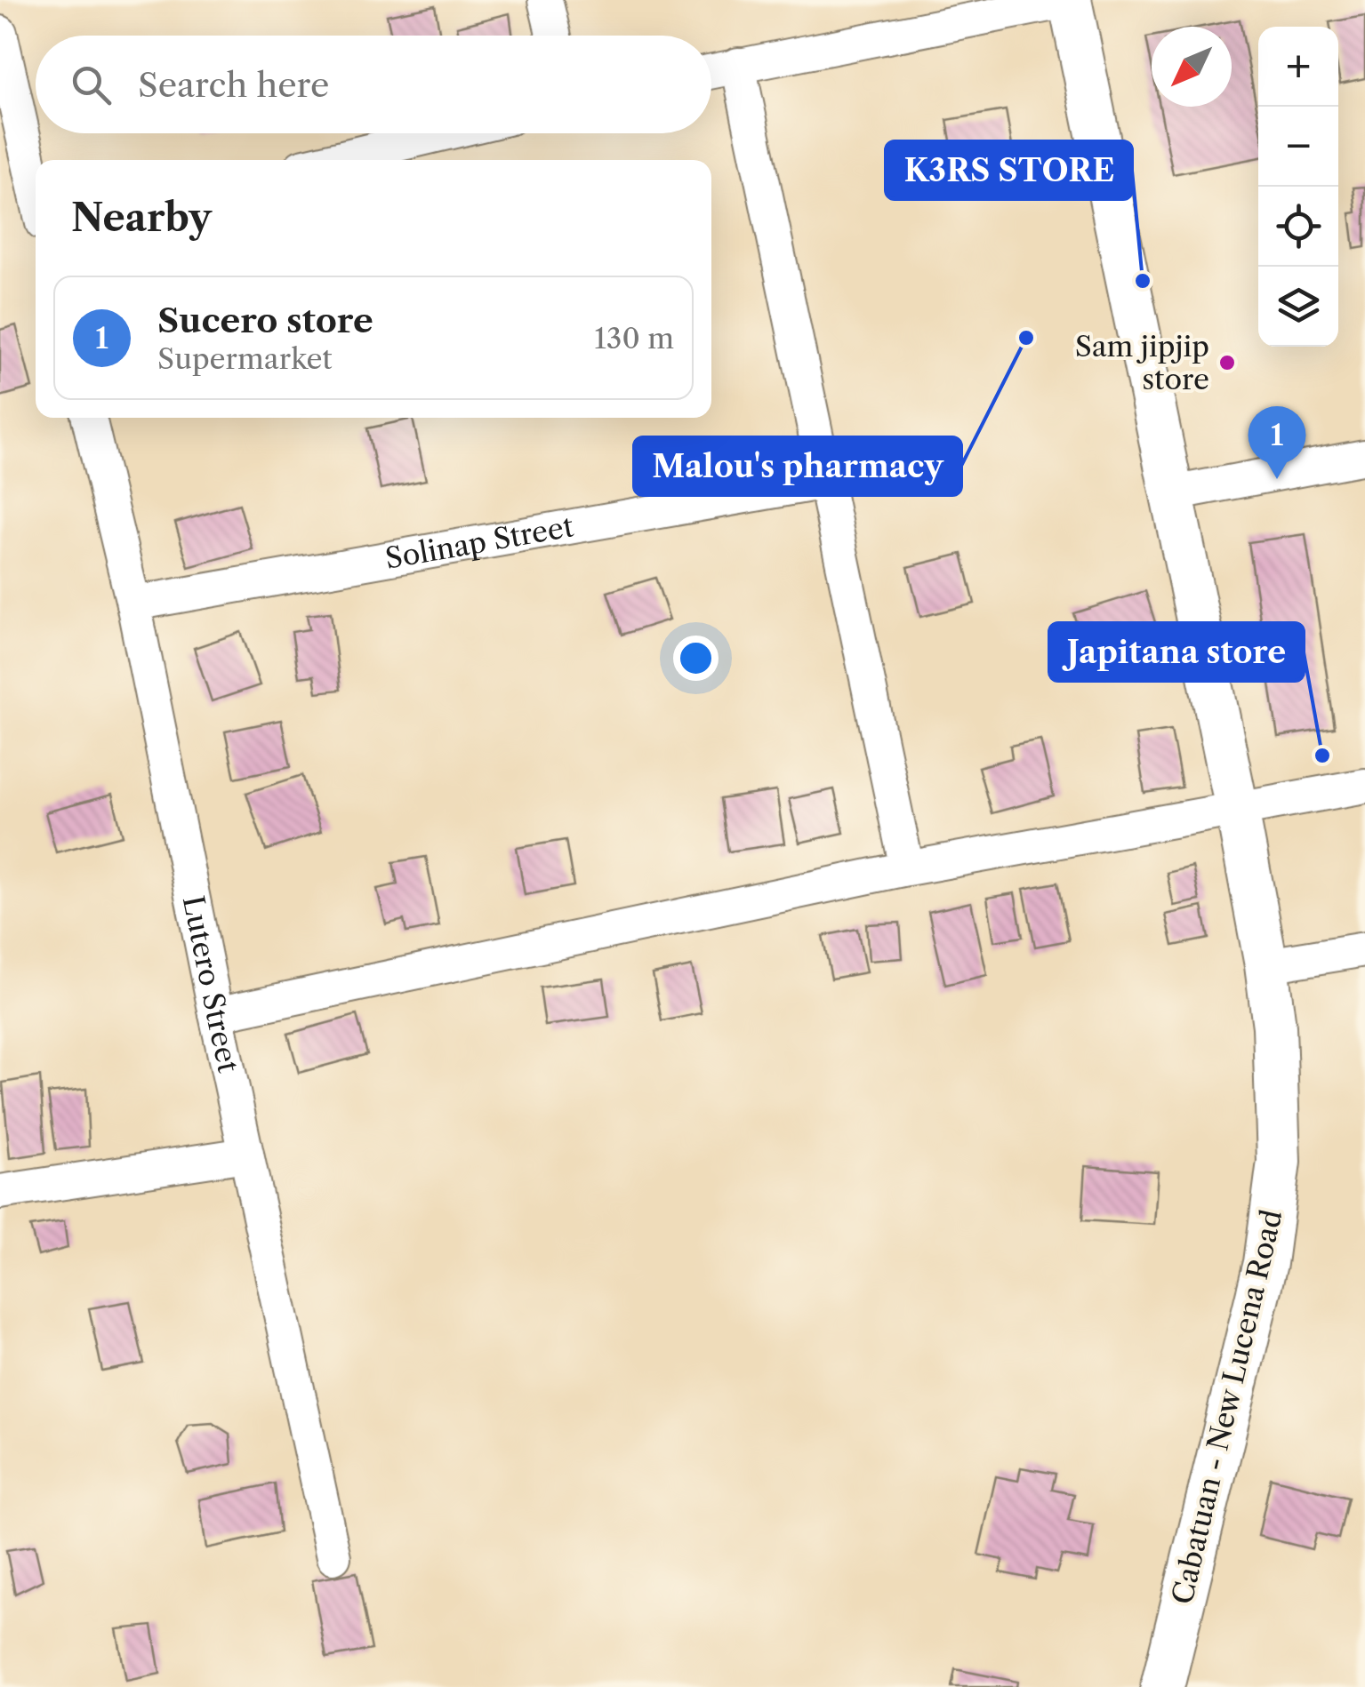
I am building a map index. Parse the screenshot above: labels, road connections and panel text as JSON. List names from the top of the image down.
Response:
{
  "streets": {
    "main road": ["Cabatuan - New Lucena Road"],
    "street": ["Solinap Street", "Lutero Street"]
  },
  "crossings": [
    ["Solinap Street", "Lutero Street"]
  ],
  "places": [
    "K3RS STORE",
    "Malou's pharmacy",
    "Sam jipjip store",
    "Japitana store"
  ],
  "north": "bottom left",
  "page": {
    "map_buttons": ["+", "−"],
    "search": "Search here",
    "heading": "Nearby",
    "list": [
      {
        "mark": "1",
        "name": "Sucero store",
        "note": "Supermarket",
        "value": "130 m"
      }
    ],
    "pins": "1"
  }
}
